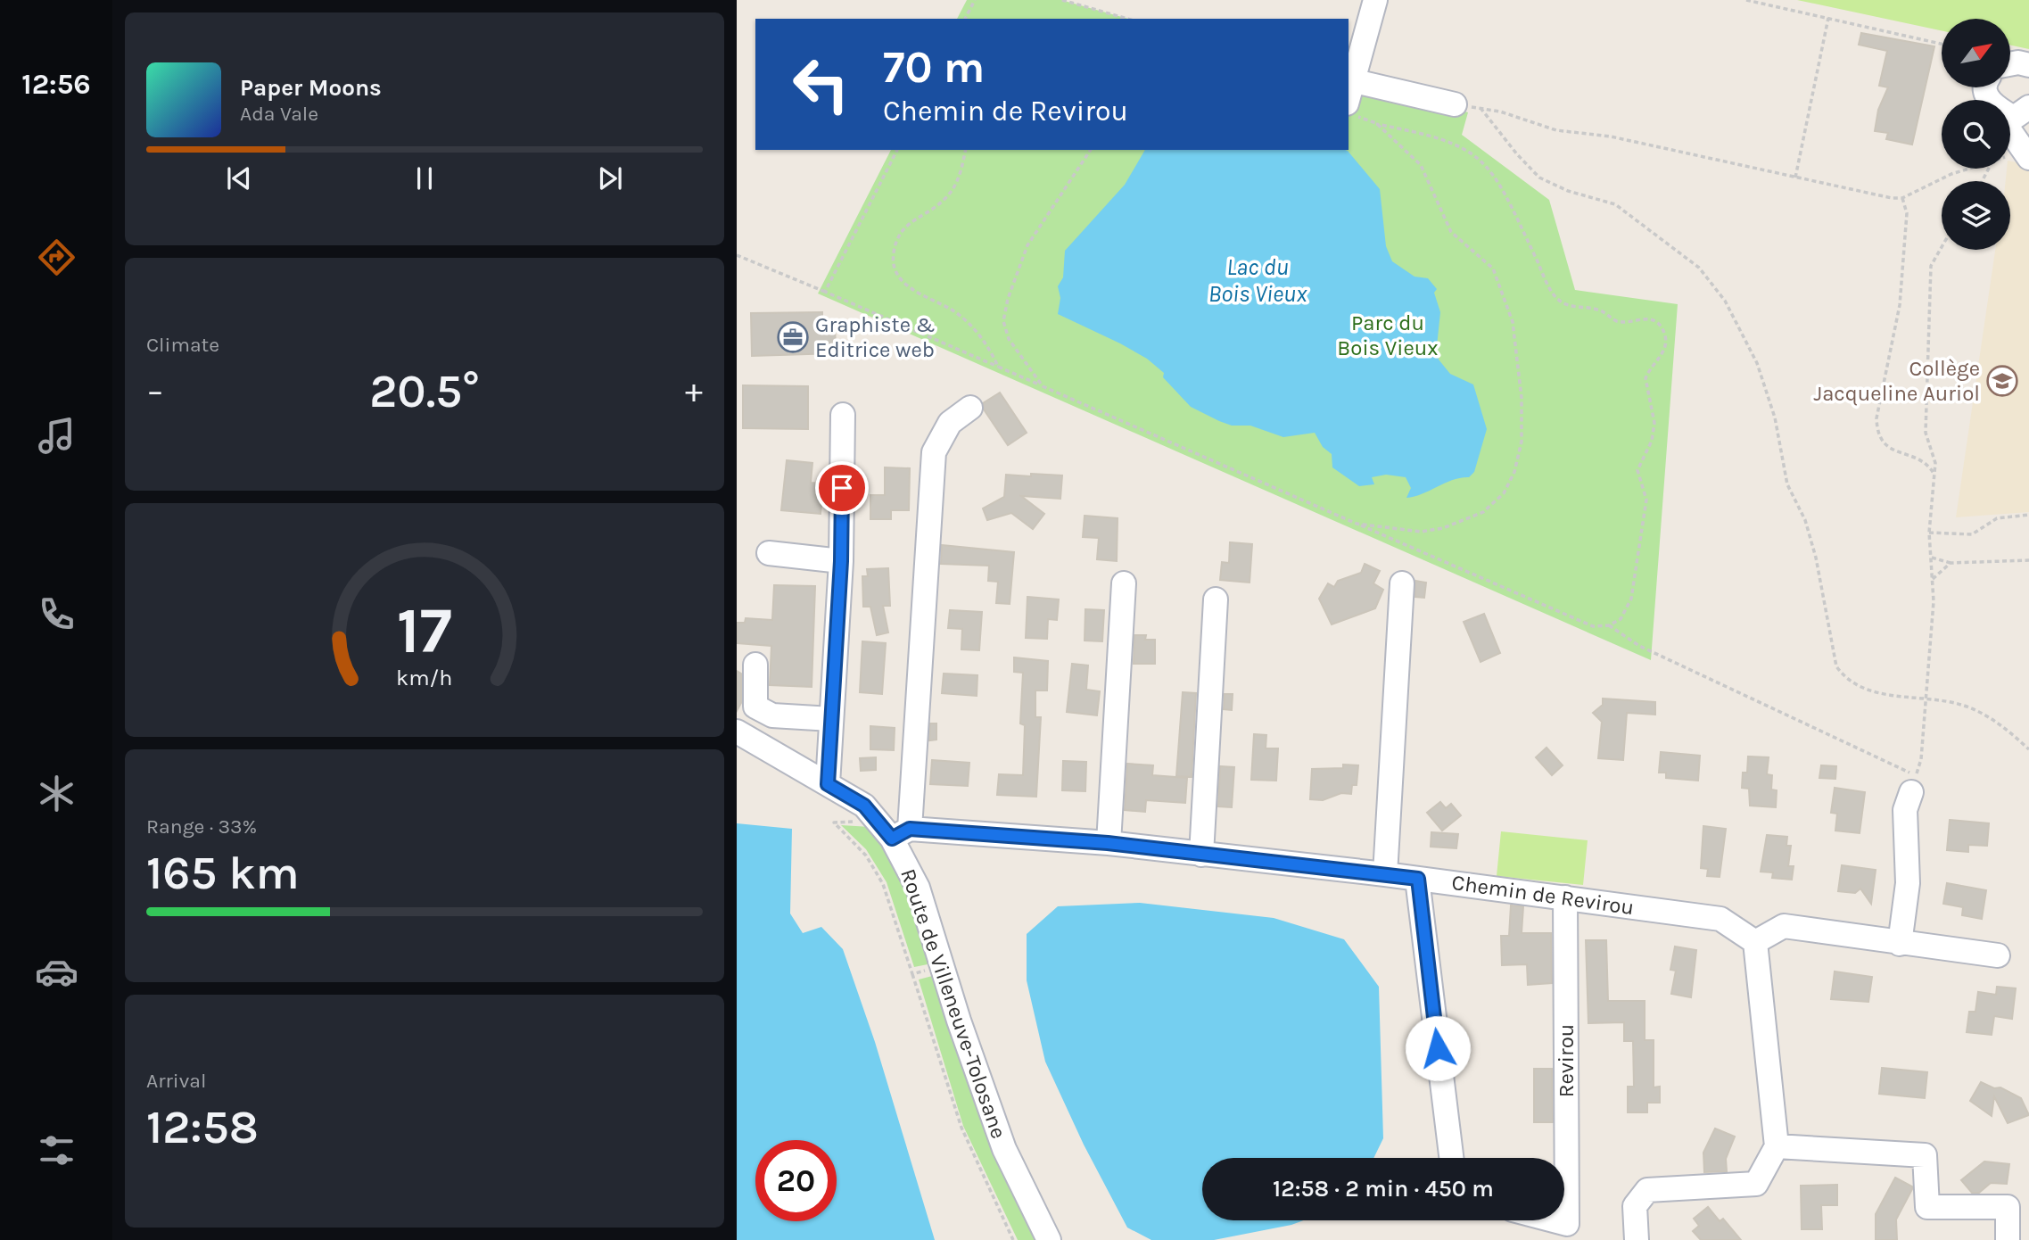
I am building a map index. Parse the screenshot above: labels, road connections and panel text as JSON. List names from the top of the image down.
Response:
{
  "streets": {
    "street": ["Chemin de Revirou", "Route de Villeneuve-Tolosane", "Revirou"]
  },
  "crossings": [
    ["Chemin de Revirou", "Route de Villeneuve-Tolosane"],
    ["Chemin de Revirou", "Revirou"]
  ],
  "water": ["Lac du Bois Vieux"],
  "parks": ["Parc du Bois Vieux"],
  "places": {
    "office": ["Graphiste & Editrice web"],
    "school or university": ["Collège Jacqueline Auriol"]
  },
  "north": "top right",
  "page": {
    "tabs": "12:56",
    "turn": ["70 m", "Chemin de Revirou"],
    "song": ["Paper Moons", "Ada Vale"],
    "tile": [
      "Climate",
      ["Range · 33%", "165 km"],
      ["Arrival", "12:58"]
    ],
    "heat": ["−", "20.5°", "+"],
    "limit": "20",
    "trip": "12:58 · 2 min · 450 m",
    "gauge": ["17", "km/h"]
  }
}
